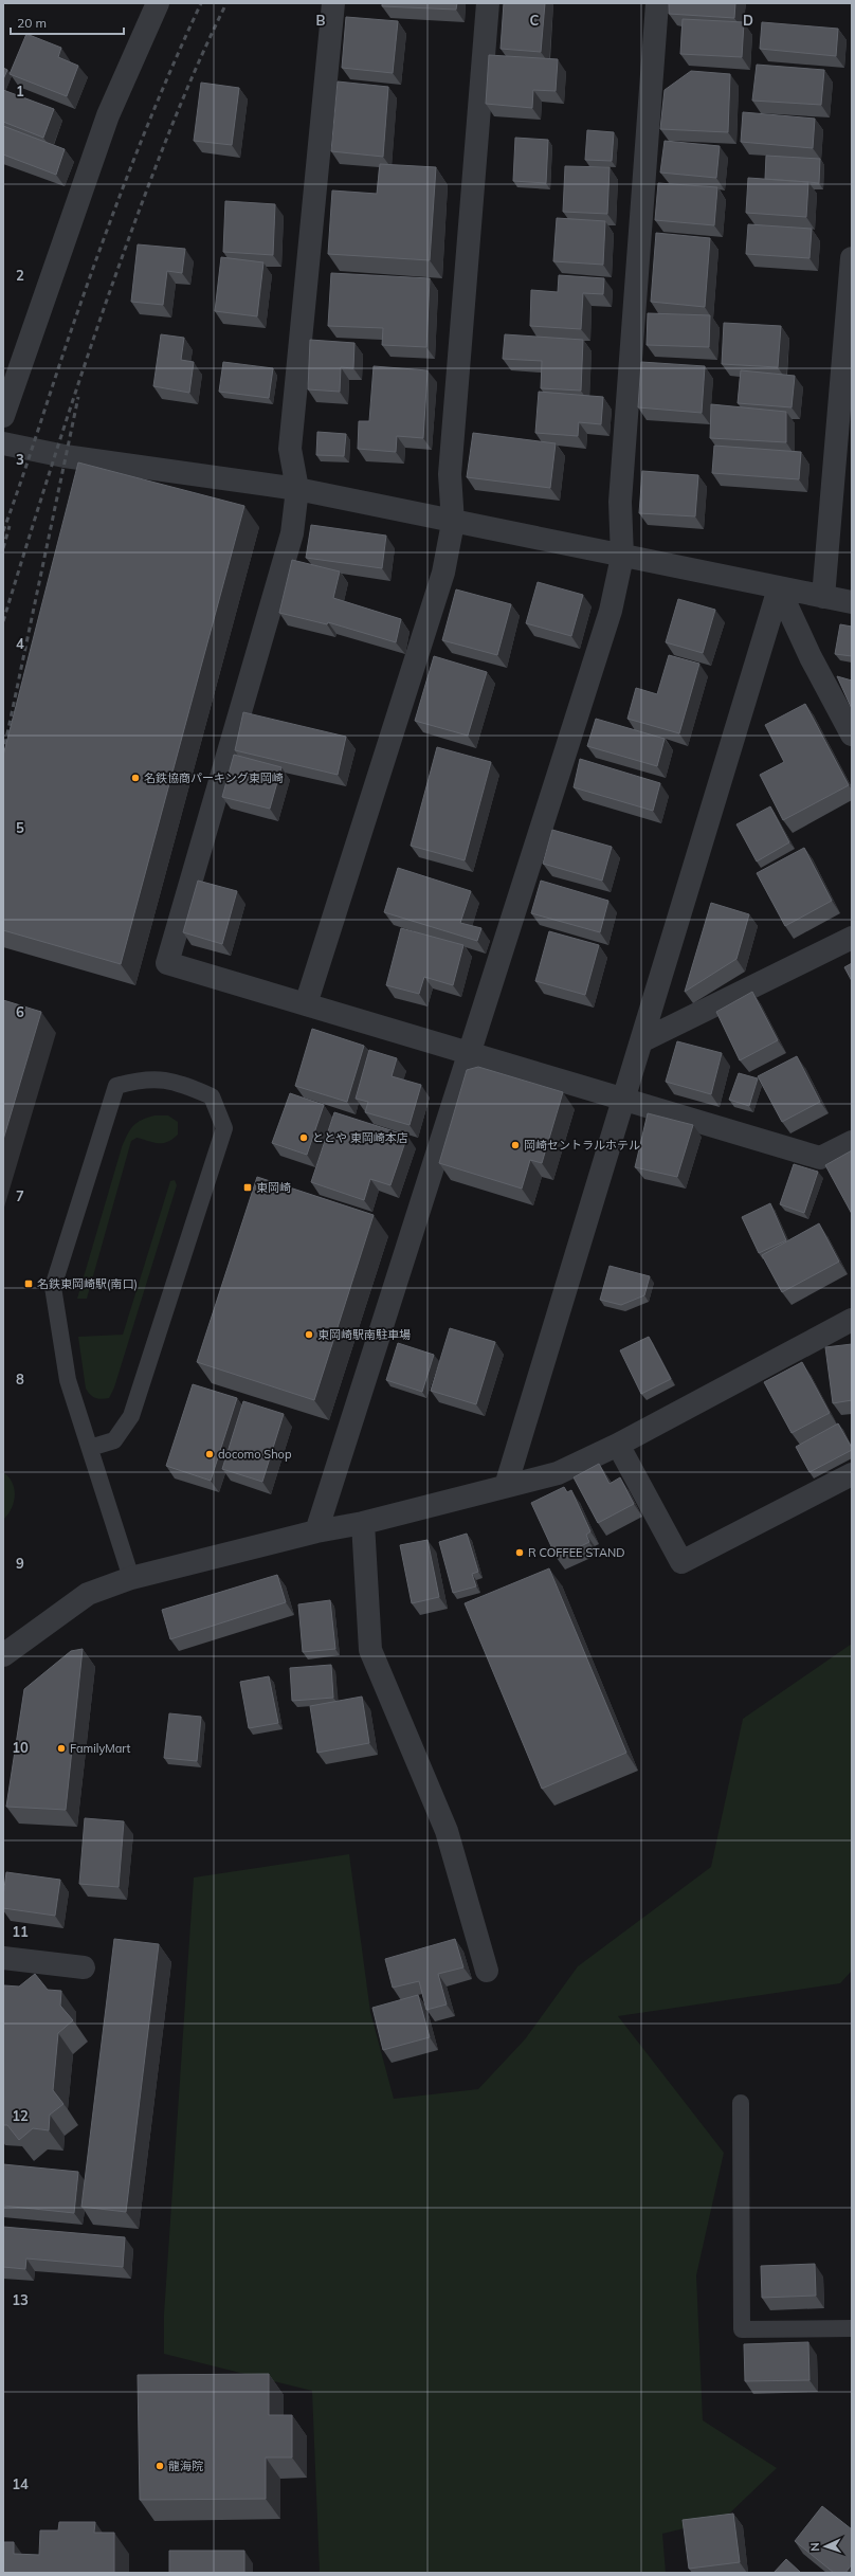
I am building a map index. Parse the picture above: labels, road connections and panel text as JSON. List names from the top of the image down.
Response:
{
  "places": {
    "other": [
      "名鉄協商パーキング東岡崎",
      "ととや 東岡崎本店",
      "岡崎セントラルホテル",
      "東岡崎駅南駐車場",
      "docomo Shop",
      "R COFFEE STAND",
      "FamilyMart",
      "龍海院"
    ],
    "transit": ["東岡崎", "名鉄東岡崎駅(南口)"]
  },
  "scale_bar": "20 m",
  "north": "left",
  "grid": {
    "columns": ["B", "C", "D"],
    "rows": [
      "1",
      "2",
      "3",
      "4",
      "5",
      "6",
      "7",
      "8",
      "9",
      "10",
      "11",
      "12",
      "13",
      "14"
    ]
  }
}
